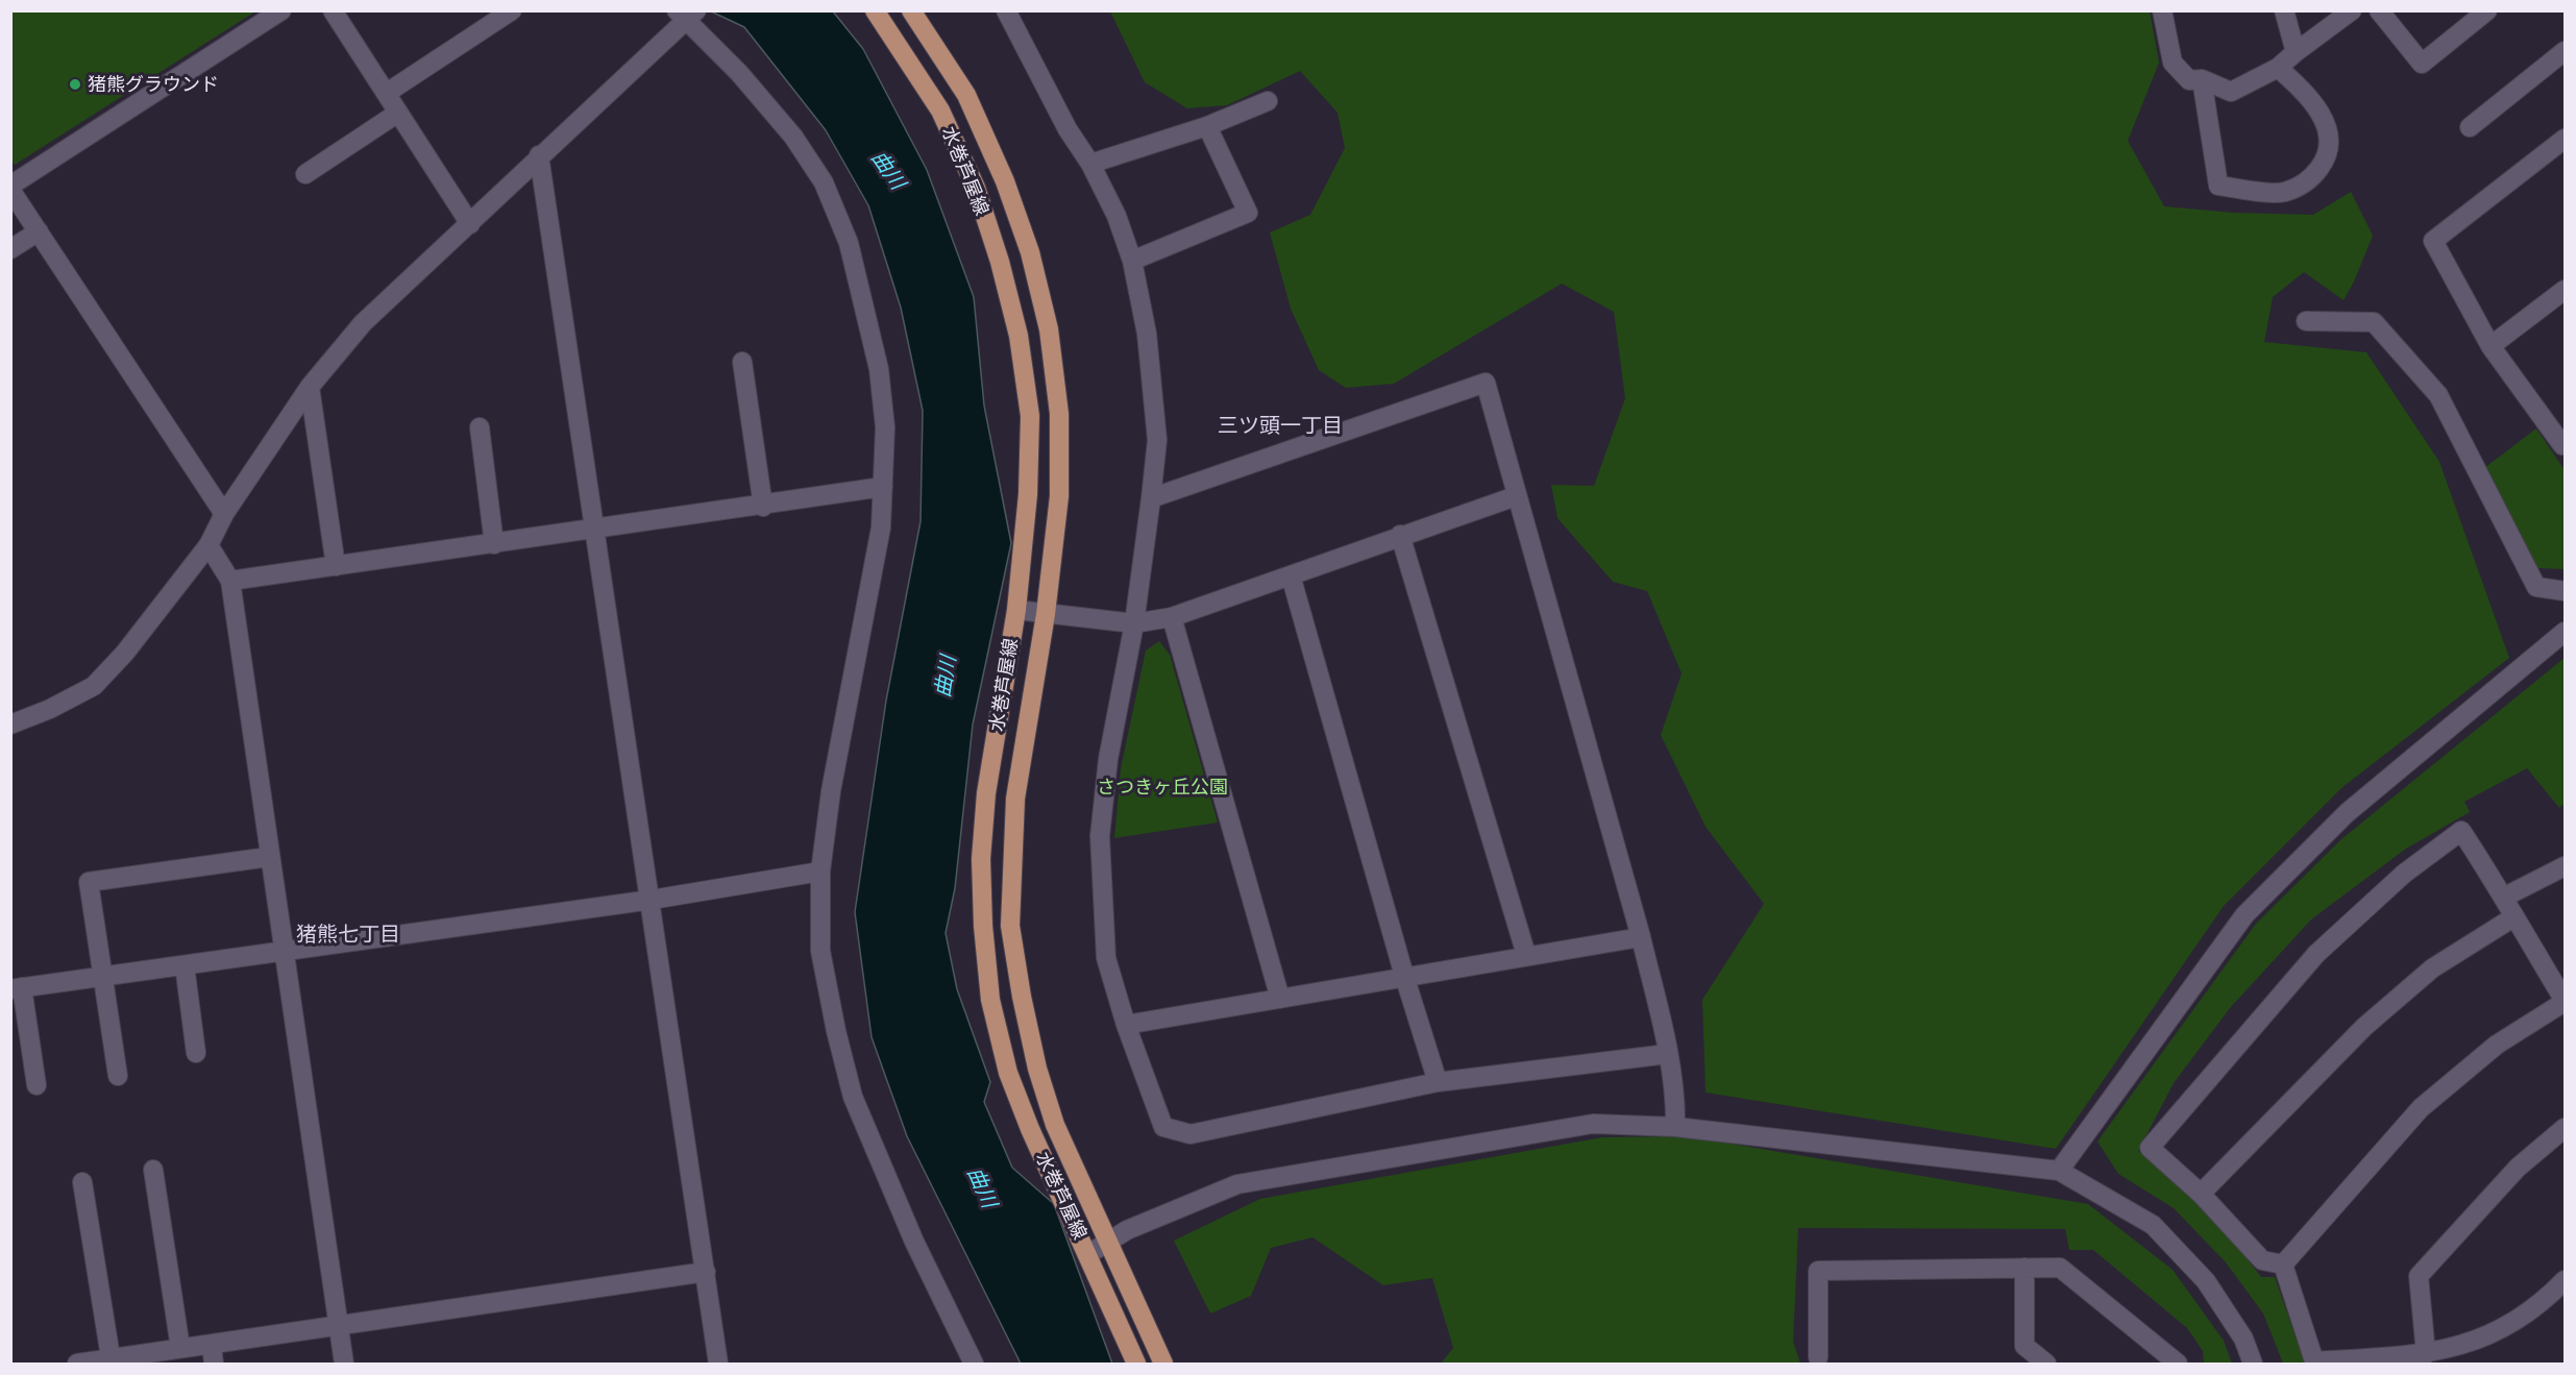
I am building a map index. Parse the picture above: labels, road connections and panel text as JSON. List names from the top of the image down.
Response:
{
  "streets": {
    "main road": ["水巻芦屋線"]
  },
  "districts": ["三ツ頭一丁目", "猪熊七丁目"],
  "water": ["曲川"],
  "parks": ["さつきヶ丘公園"],
  "places": ["猪熊グラウンド"]
}
